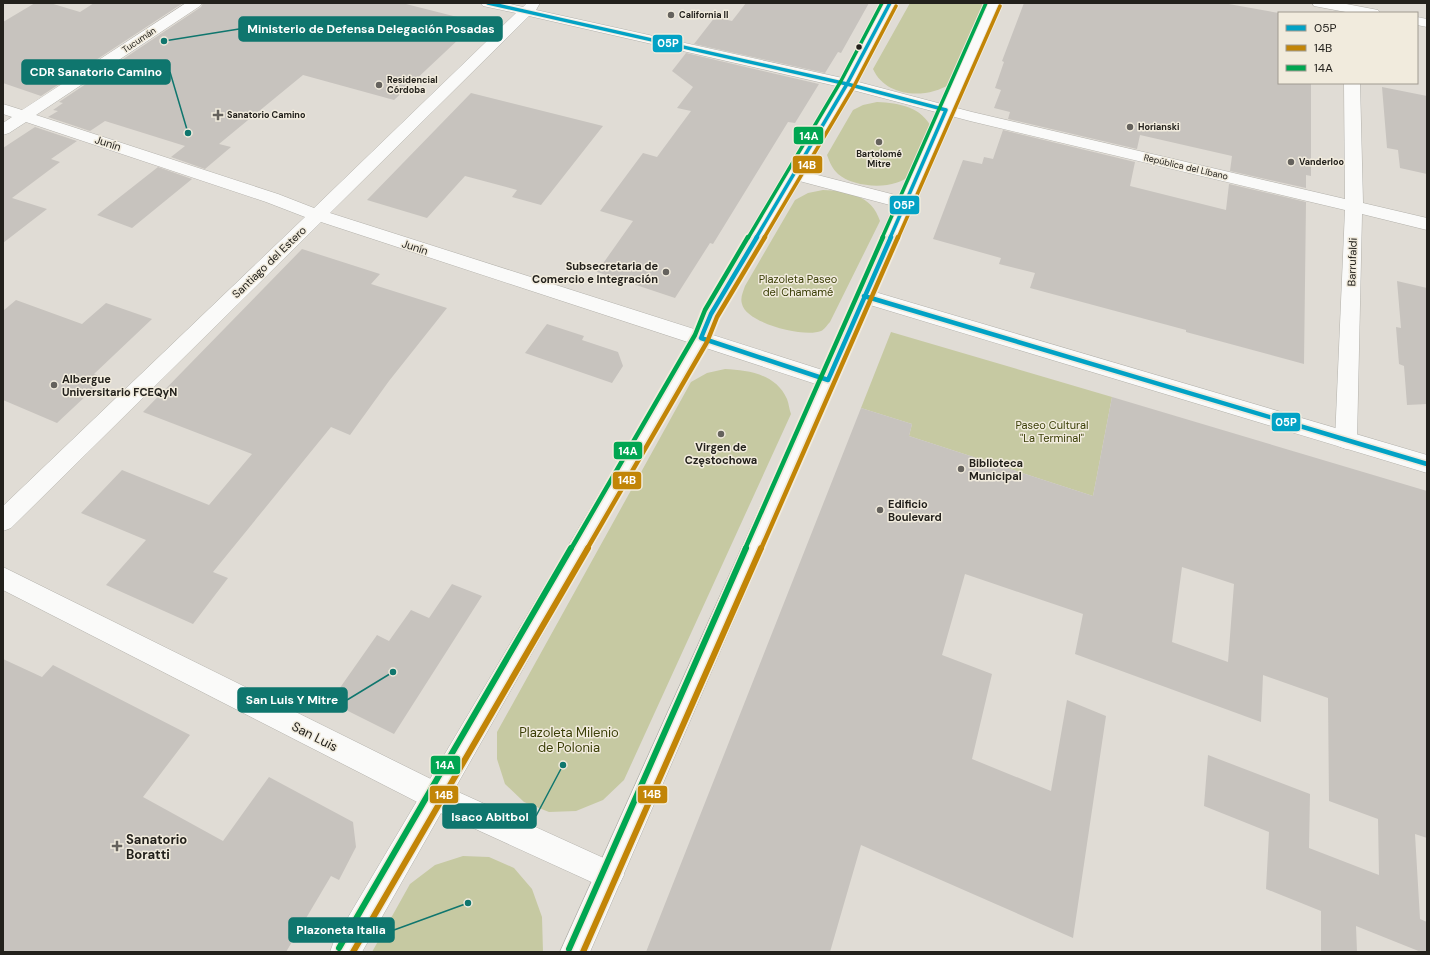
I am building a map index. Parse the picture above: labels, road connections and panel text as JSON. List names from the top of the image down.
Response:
{
  "streets": {
    "street": [
      "Tucumán",
      "Junín",
      "República del Líbano",
      "Santiago del Estero",
      "Barrufaldi",
      "San Luis"
    ]
  },
  "crossings": [
    ["Tucumán", "Junín"],
    ["Junín", "Santiago del Estero"],
    ["República del Líbano", "Santiago del Estero"],
    ["República del Líbano", "Barrufaldi"]
  ],
  "parks": ["Plazoleta Paseo del Chamamé", "Paseo Cultural \"La Terminal\"", "Plazoleta Milenio de Polonia"],
  "places": {
    "other": [
      "California II",
      "Ministerio de Defensa Delegación Posadas",
      "Residencial Córdoba",
      "Horianski",
      "CDR Sanatorio Camino",
      "Bartolomé Mitre",
      "Vanderloo",
      "Subsecretaria de Comercio e Integración",
      "Albergue Universitario FCEQyN",
      "Virgen de Częstochowa",
      "Biblioteca Municipal",
      "Edificio Boulevard",
      "San Luis Y Mitre",
      "Isaco Abitbol",
      "Plazoneta Italia"
    ],
    "health": ["Sanatorio Camino", "Sanatorio Boratti"]
  },
  "lines": ["transit line 05P", "transit line 14A", "transit line 14B"],
  "legend": ["05P", "14B", "14A"]
}
